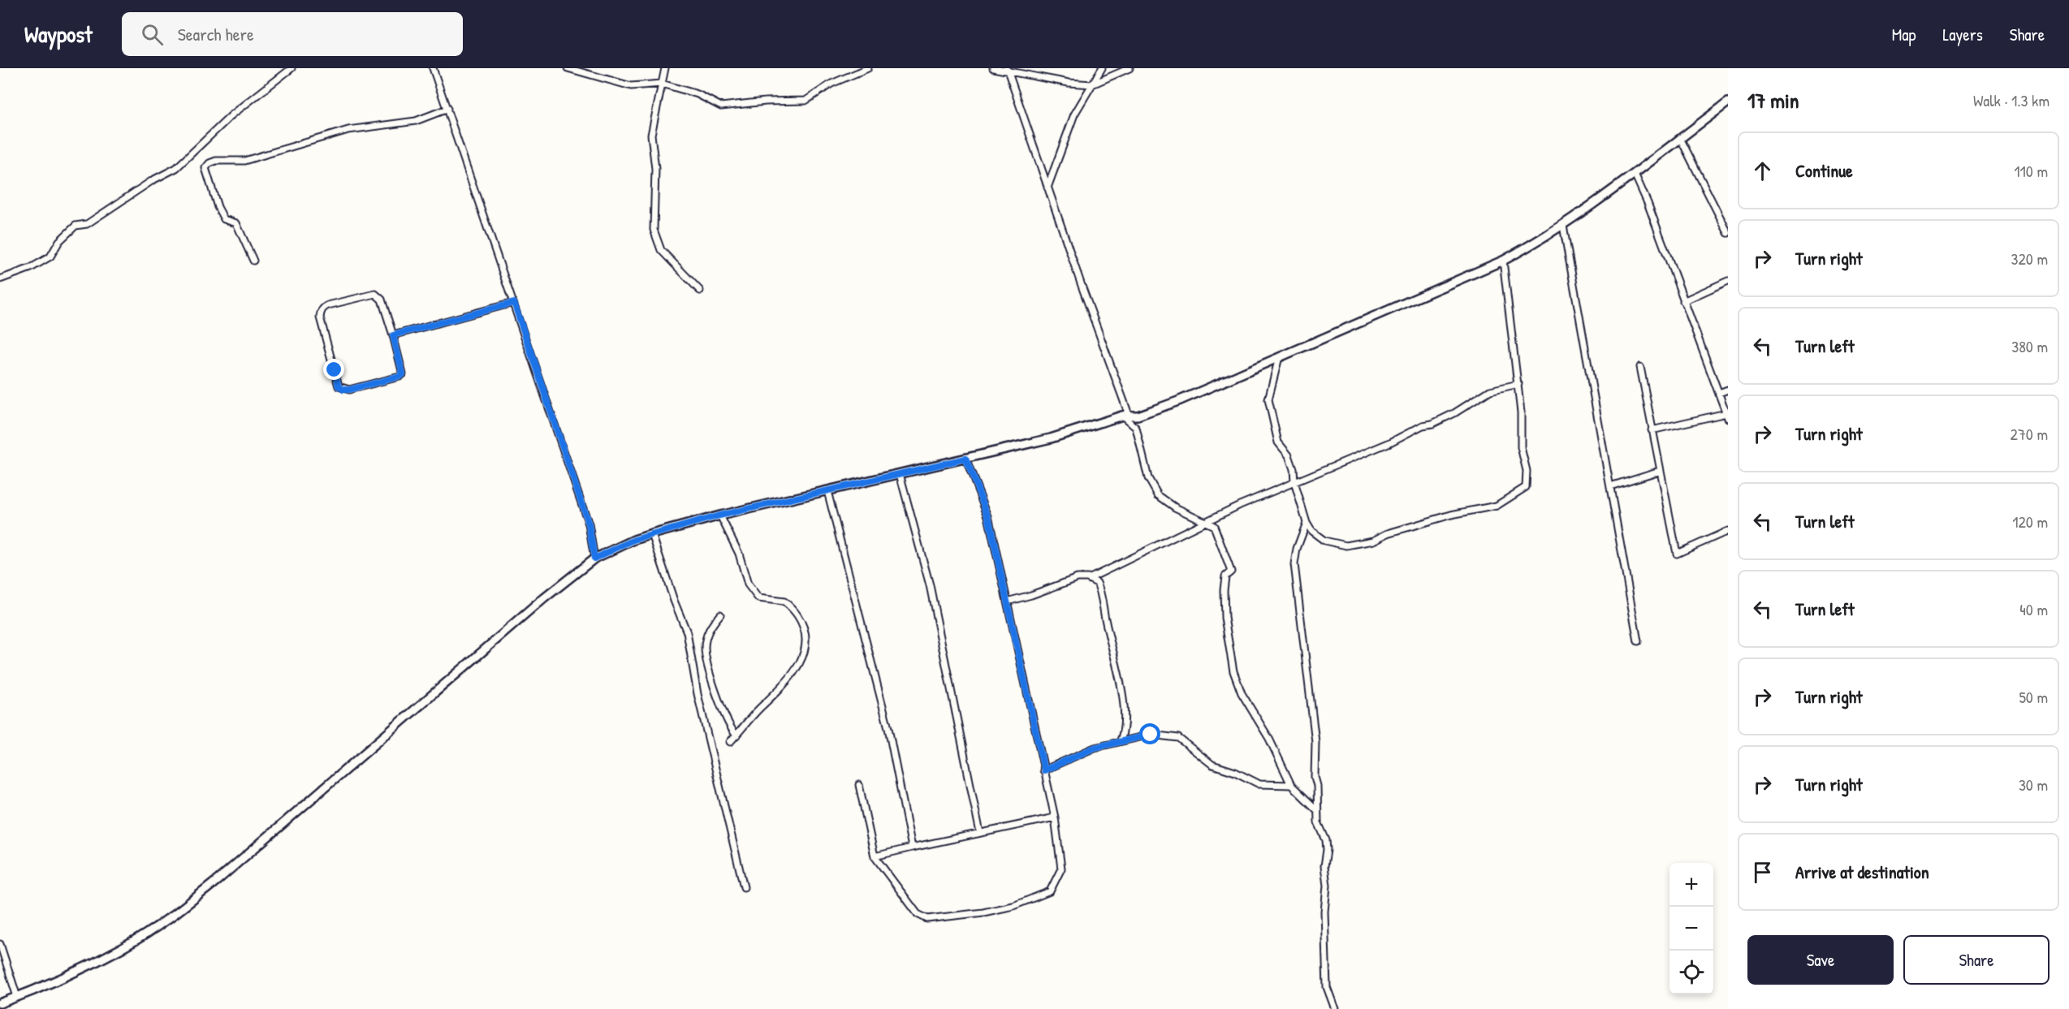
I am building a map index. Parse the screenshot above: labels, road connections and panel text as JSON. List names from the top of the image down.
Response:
{
  "page": {
    "header": "Waypost",
    "search": "Search here",
    "nav": ["Map", "Layers", "Share"],
    "heading": ["17 min", "Walk · 1.3 km"],
    "list": [
      ["Continue", "110 m"],
      ["Turn right", "320 m"],
      ["Turn left", "380 m"],
      ["Turn right", "270 m"],
      ["Turn left", "120 m"],
      ["Turn left", "40 m"],
      ["Turn right", "50 m"],
      ["Turn right", "30 m"],
      "Arrive at destination"
    ],
    "map_buttons": ["+", "−"],
    "buttons": ["Save", "Share"]
  }
}
